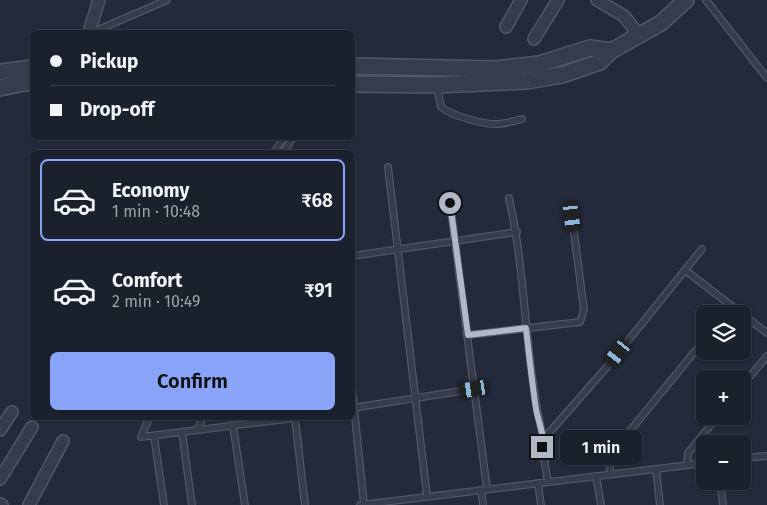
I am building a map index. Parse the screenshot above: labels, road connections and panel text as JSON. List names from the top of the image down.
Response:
{
  "page": {
    "banner": ["Pickup", "Drop-off"],
    "list": [
      {
        "name": "Economy",
        "note": "1 min · 10:48",
        "value": "₹68"
      },
      {
        "name": "Comfort",
        "note": "2 min · 10:49",
        "value": "₹91"
      }
    ],
    "map_buttons": ["+", "−"],
    "buttons": "Confirm",
    "bubble": "1 min"
  }
}
